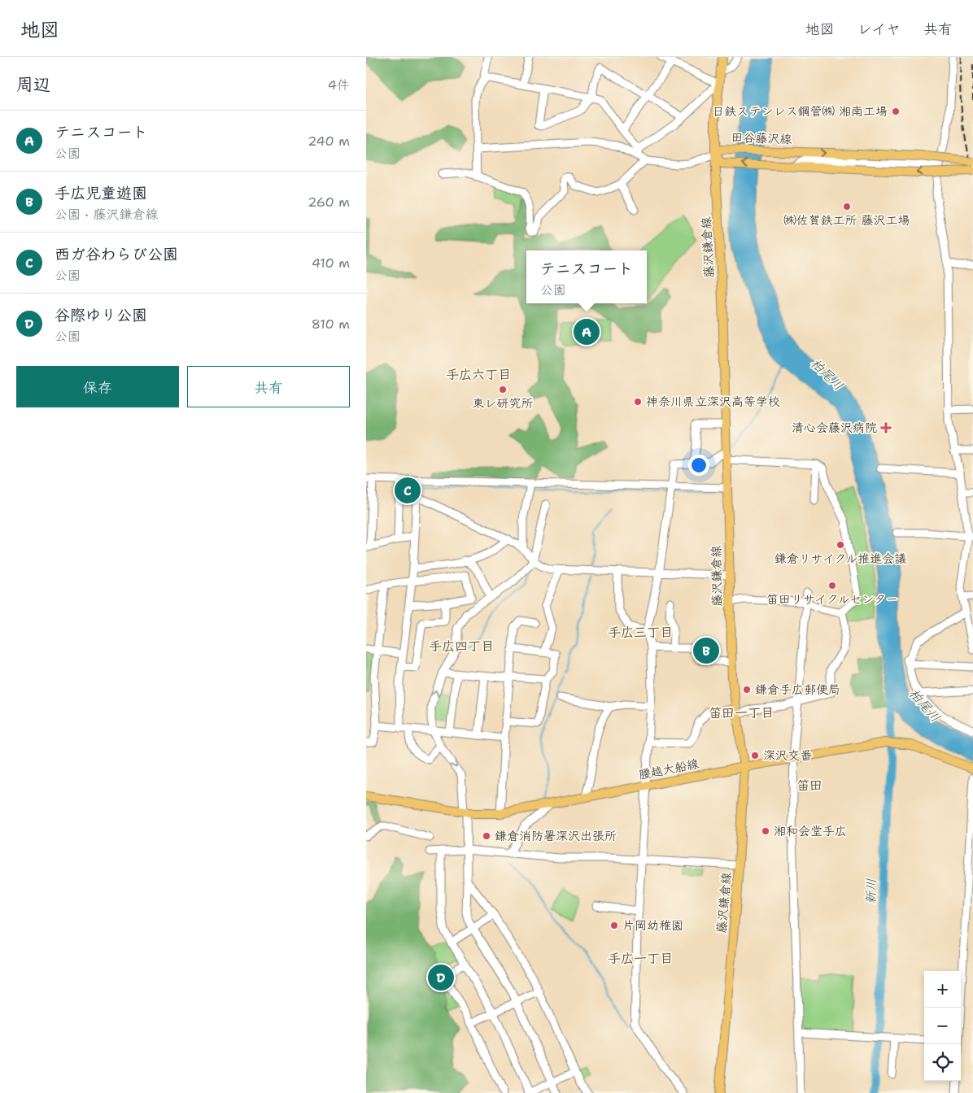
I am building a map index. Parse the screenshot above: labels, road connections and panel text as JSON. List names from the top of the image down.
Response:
{
  "streets": {
    "main road": ["田谷藤沢線", "藤沢鎌倉線", "腰越大船線"]
  },
  "crossings": [
    ["田谷藤沢線", "藤沢鎌倉線"],
    ["藤沢鎌倉線", "腰越大船線"]
  ],
  "districts": [
    "手広六丁目",
    "手広三丁目",
    "手広四丁目",
    "笛田一丁目",
    "笛田",
    "手広一丁目"
  ],
  "water": ["柏尾川", "新川"],
  "places": {
    "other": [
      "日鉄ステンレス鋼管㈱ 湘南工場",
      "㈱佐賀鉄工所 藤沢工場",
      "東レ研究所",
      "神奈川県立深沢高等学校",
      "鎌倉リサイクル推進会議",
      "笛田リサイクルセンター",
      "鎌倉手広郵便局",
      "深沢交番",
      "湘和会堂手広",
      "鎌倉消防署深沢出張所",
      "片岡幼稚園"
    ],
    "health": ["清心会藤沢病院"]
  },
  "page": {
    "header": "地図",
    "nav": ["地図", "レイヤ", "共有"],
    "heading": ["周辺", "4件"],
    "list": [
      {
        "mark": "A",
        "name": "テニスコート",
        "note": "公園",
        "value": "240 m"
      },
      {
        "mark": "B",
        "name": "手広児童遊園",
        "note": "公園 · 藤沢鎌倉線",
        "value": "260 m"
      },
      {
        "mark": "C",
        "name": "西ガ谷わらび公園",
        "note": "公園",
        "value": "410 m"
      },
      {
        "mark": "D",
        "name": "谷際ゆり公園",
        "note": "公園",
        "value": "810 m"
      }
    ],
    "popup": ["テニスコート", "公園"],
    "pins": [
      "A",
      "C",
      "B",
      "D"
    ],
    "buttons": ["保存", "共有"],
    "map_buttons": ["+", "−"]
  }
}
